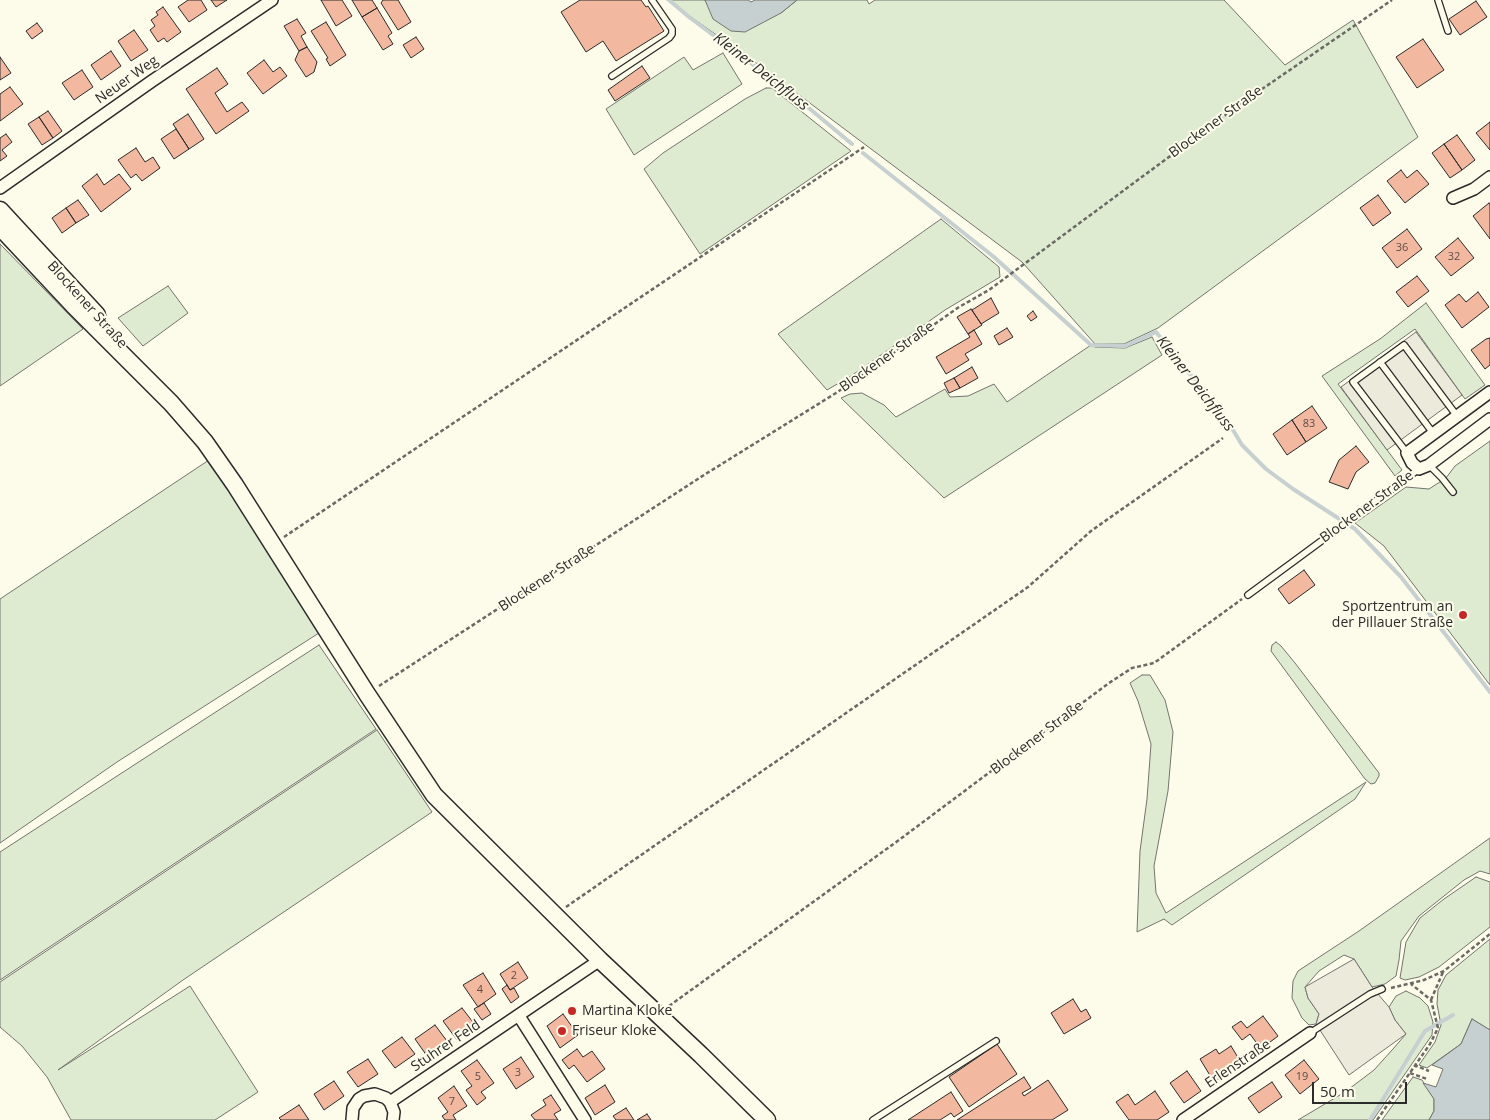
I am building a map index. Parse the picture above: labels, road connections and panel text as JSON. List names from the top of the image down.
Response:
{
  "streets": {
    "street": [
      "Neuer Weg",
      "Blockener Straße",
      "Stuhrer Feld",
      "Erlenstraße"
    ]
  },
  "crossings": [
    ["Blockener Straße", "Stuhrer Feld"]
  ],
  "water": ["Kleiner Deichfluss"],
  "places": ["Sportzentrum an der Pillauer Straße", "Martina Kloke", "Friseur Kloke"],
  "house_numbers": [
    "36",
    "32",
    "83",
    "2",
    "4",
    "3",
    "5",
    "19",
    "7"
  ],
  "scale_bar": "50 m"
}
